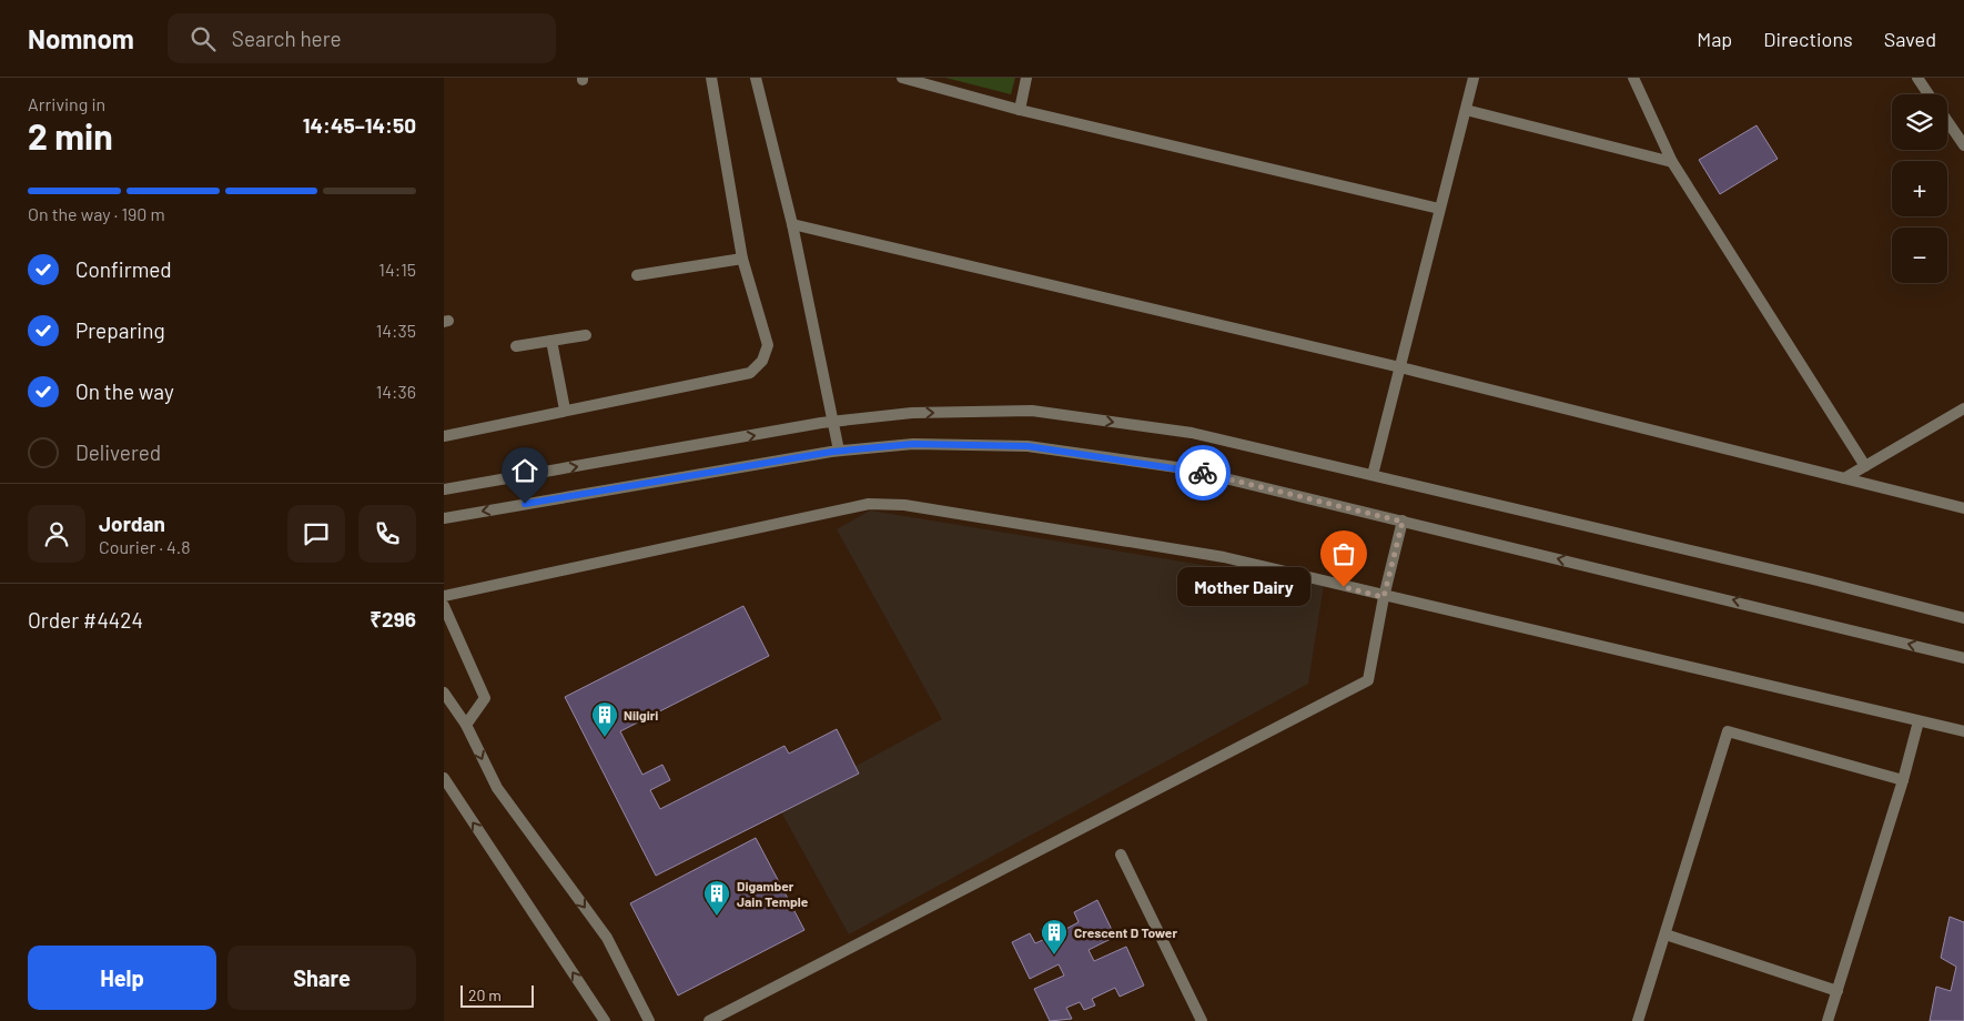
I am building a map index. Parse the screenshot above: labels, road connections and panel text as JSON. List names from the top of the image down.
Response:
{
  "places": {
    "other": ["Mother Dairy"],
    "building": ["Nilgiri", "Digamber Jain Temple", "Crescent D Tower"]
  },
  "scale_bar": "20 m",
  "page": {
    "header": "Nomnom",
    "search": "Search here",
    "nav": ["Map", "Directions", "Saved"],
    "heading": ["2 min", "Arriving in", "14:45–14:50"],
    "panel": [
      "Jordan",
      "Courier · 4.8",
      "Order #4424",
      "₹296"
    ],
    "map_buttons": ["+", "−"],
    "bar": "On the way · 190 m",
    "list": [
      ["Confirmed", "14:15"],
      ["Preparing", "14:35"],
      ["On the way", "14:36"],
      "Delivered"
    ],
    "bubble": "Mother Dairy",
    "buttons": ["Help", "Share"],
    "scale": "20 m"
  }
}
